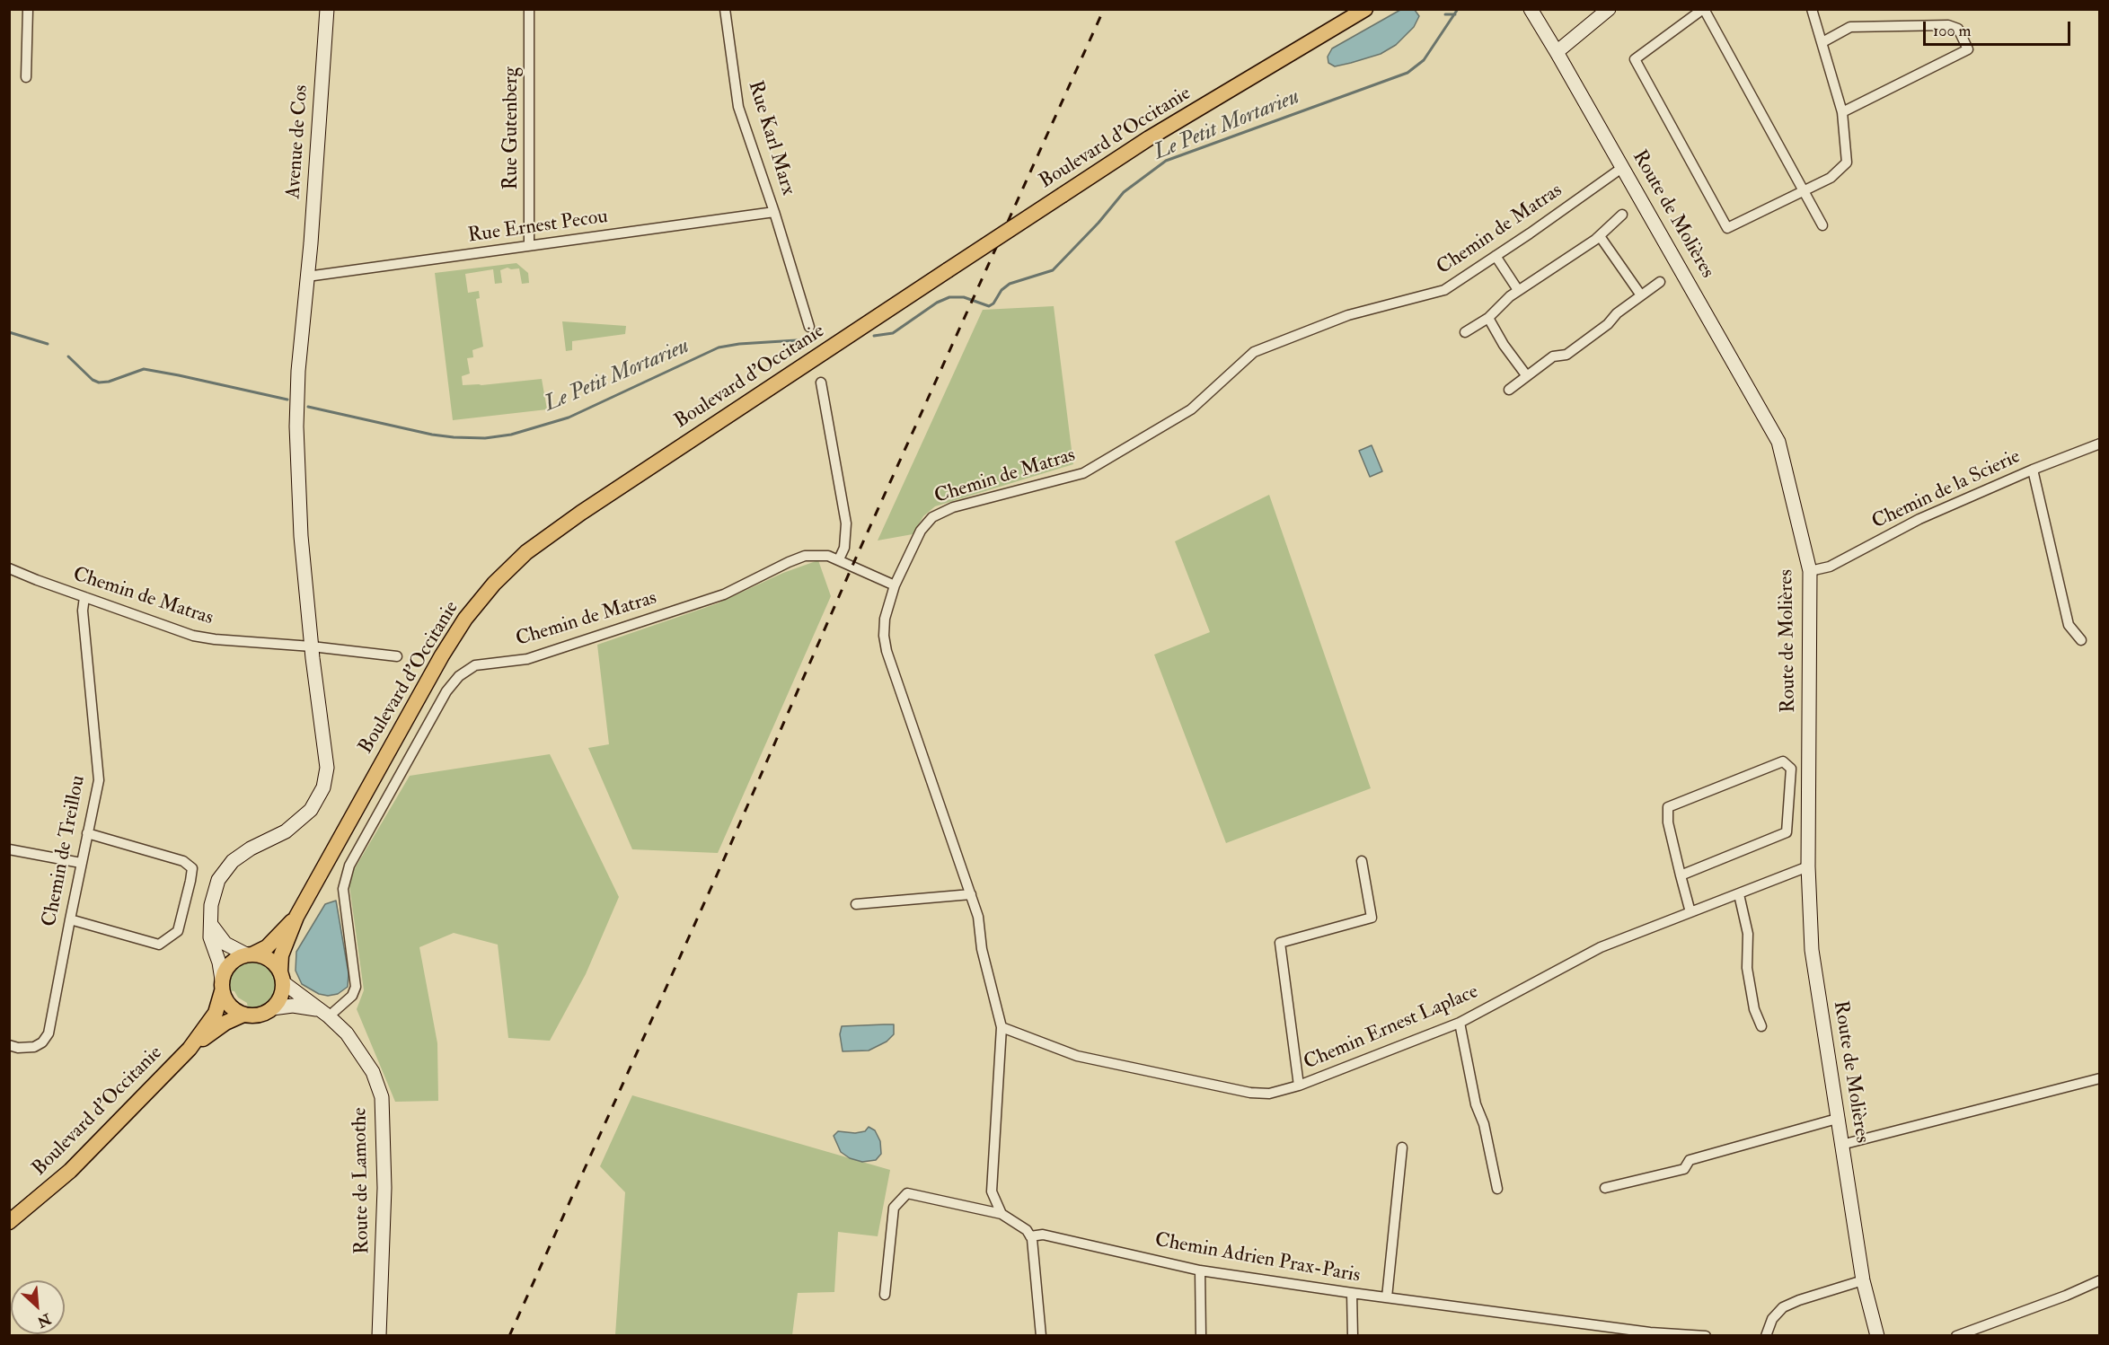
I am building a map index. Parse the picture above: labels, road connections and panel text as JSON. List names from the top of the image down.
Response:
{
  "streets": {
    "main road": ["Boulevard d'Occitanie"],
    "street": [
      "Rue Gutenberg",
      "Rue Karl Marx",
      "Avenue de Cos",
      "Route de Molières",
      "Rue Ernest Pecou",
      "Chemin de Matras",
      "Chemin de la Scierie",
      "Chemin de Treillou",
      "Chemin Ernest Laplace",
      "Route de Lamothe",
      "Chemin Adrien Prax-Paris"
    ]
  },
  "crossings": [
    ["Rue Gutenberg", "Rue Ernest Pecou"],
    ["Rue Karl Marx", "Rue Ernest Pecou"],
    ["Boulevard d'Occitanie", "Route de Lamothe"],
    ["Avenue de Cos", "Rue Ernest Pecou"],
    ["Avenue de Cos", "Chemin de Matras"],
    ["Route de Molières", "Chemin de Matras"],
    ["Route de Molières", "Chemin de la Scierie"],
    ["Route de Molières", "Chemin Ernest Laplace"],
    ["Chemin de Matras", "Chemin de Treillou"],
    ["Chemin de Matras", "Route de Lamothe"]
  ],
  "water": ["Le Petit Mortarieu"],
  "scale_bar": "100 m",
  "north": "bottom right"
}
